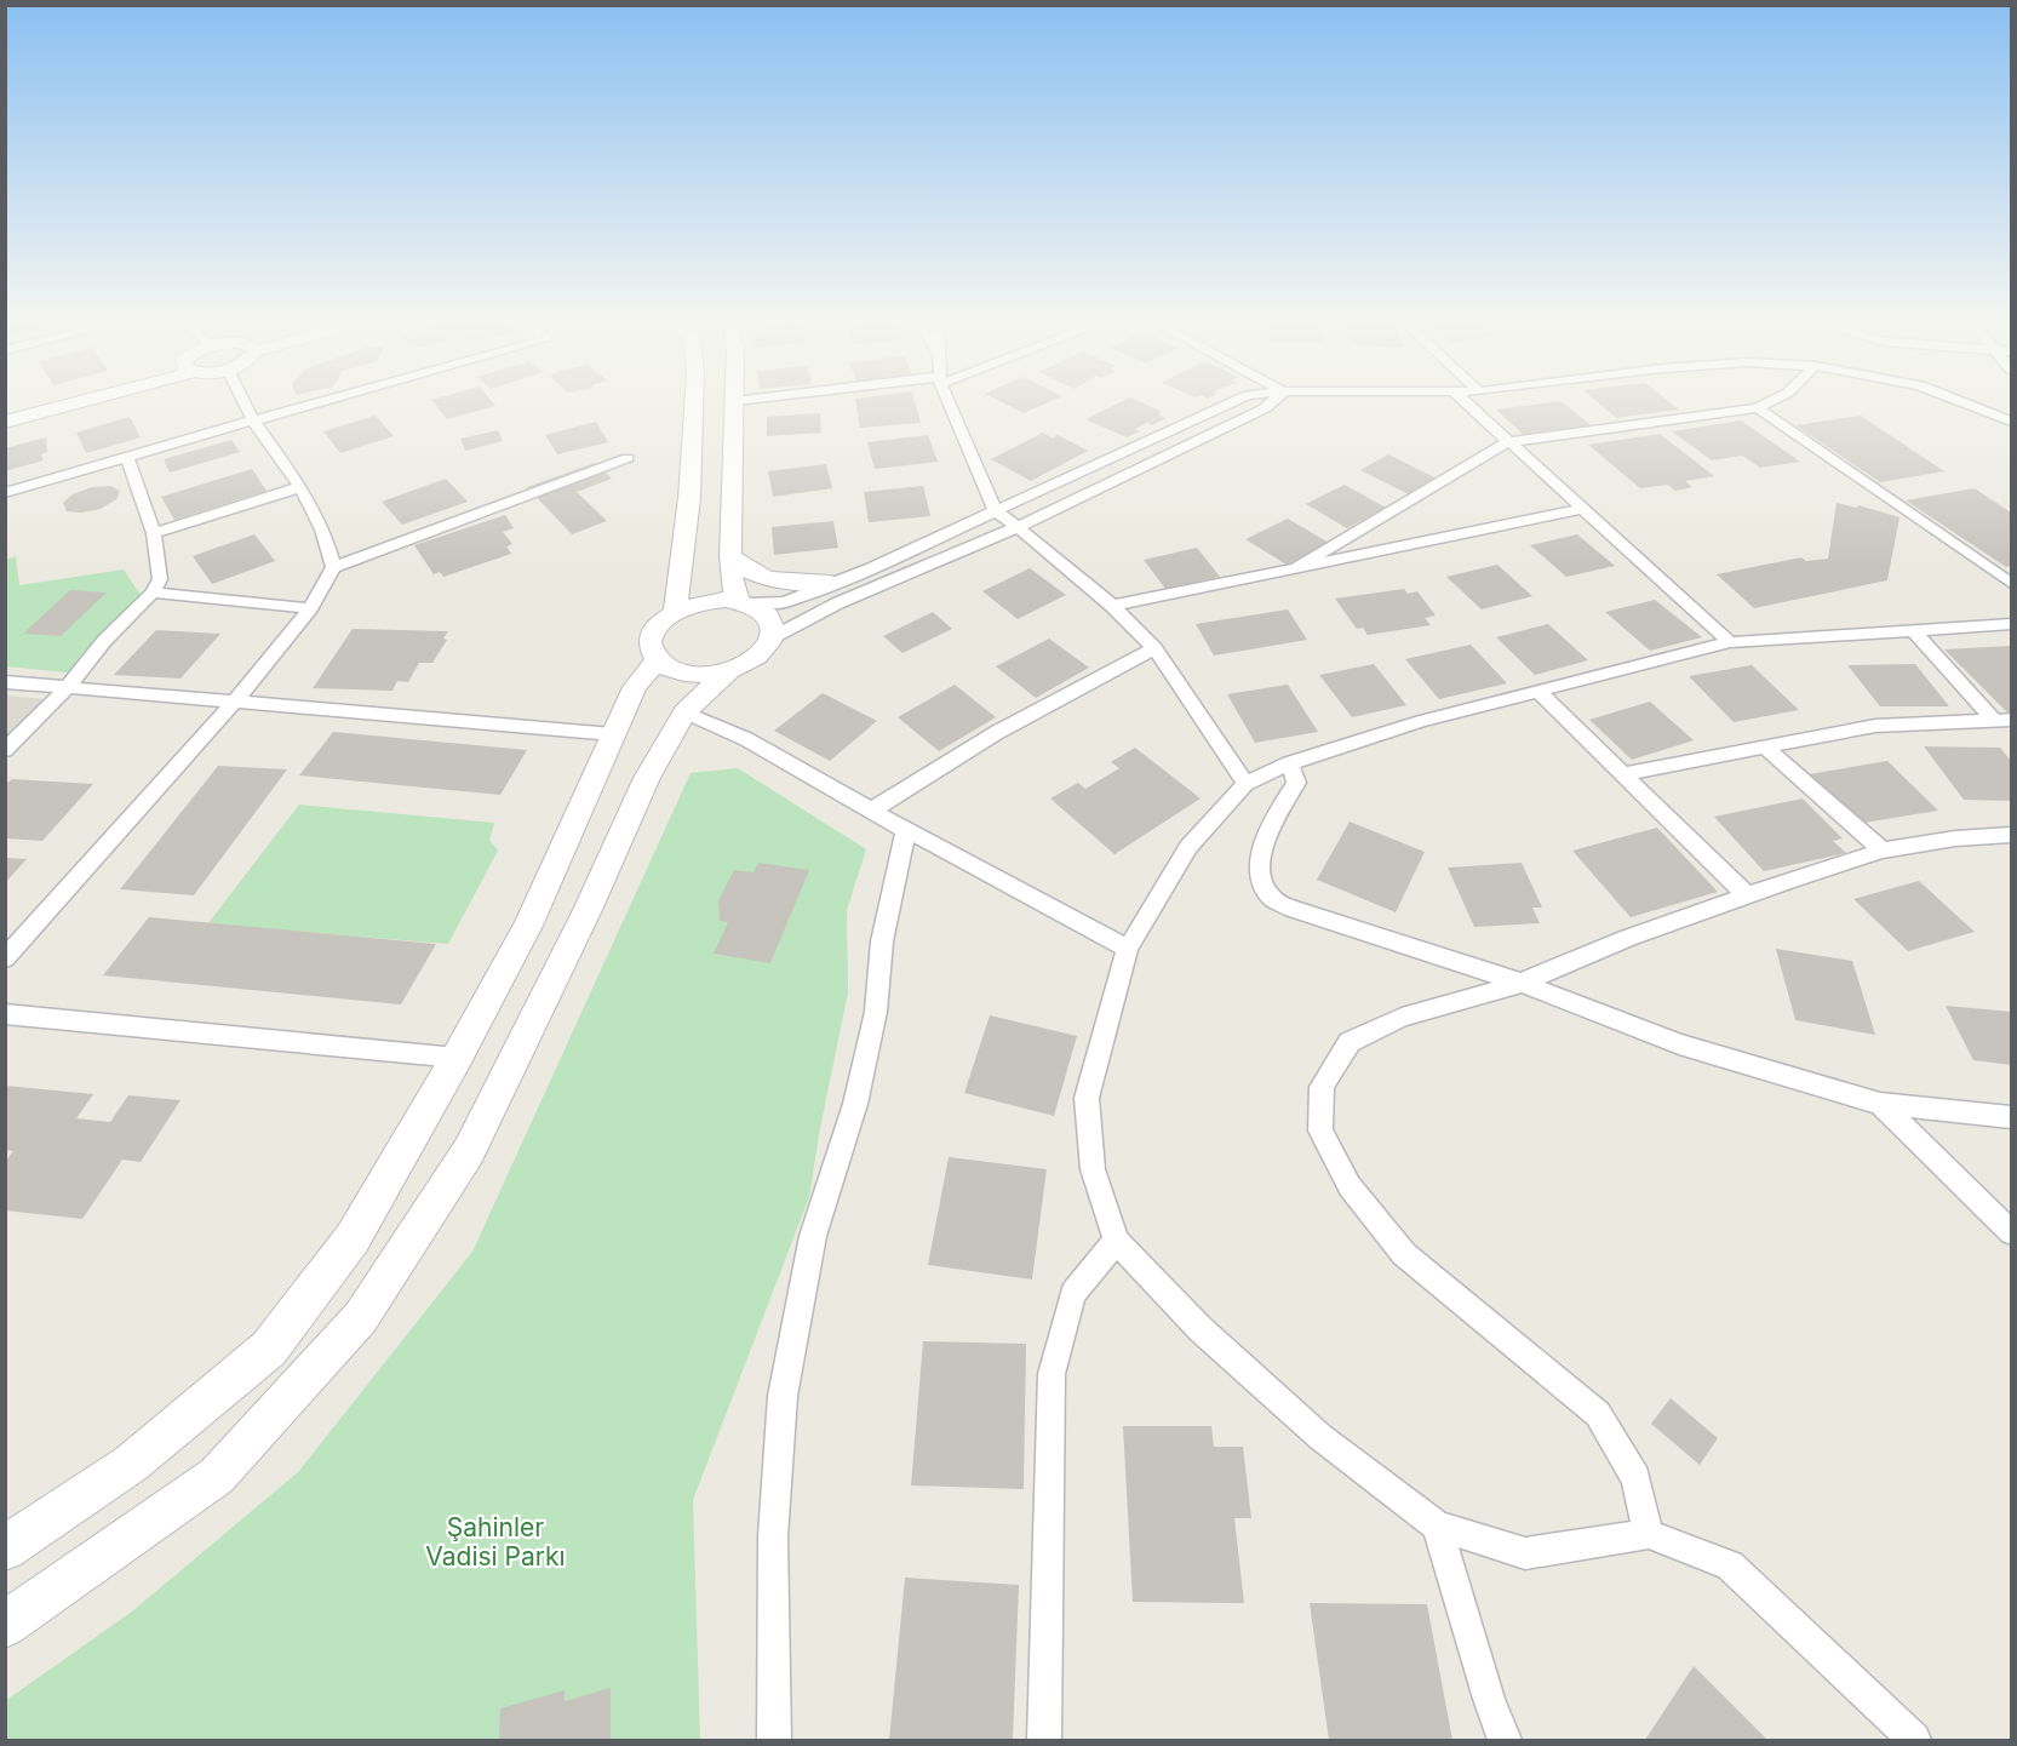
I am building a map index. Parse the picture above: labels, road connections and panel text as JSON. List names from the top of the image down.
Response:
{
  "parks": ["Şahinler Vadisi Parkı"]
}
